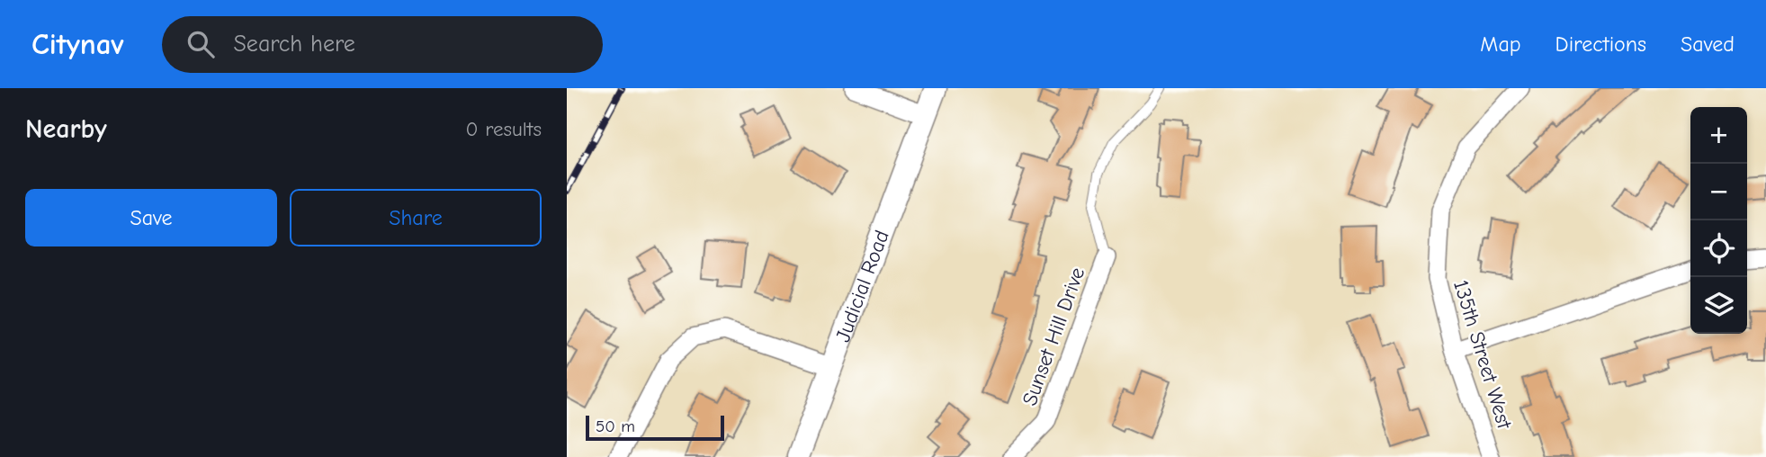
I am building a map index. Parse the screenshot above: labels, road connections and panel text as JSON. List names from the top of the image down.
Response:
{
  "streets": {
    "street": ["Judicial Road", "Sunset Hill Drive", "135th Street West"]
  },
  "scale_bar": "50 m",
  "page": {
    "header": "Citynav",
    "search": "Search here",
    "nav": ["Map", "Directions", "Saved"],
    "heading": ["Nearby", "0 results"],
    "map_buttons": ["+", "−"],
    "buttons": ["Save", "Share"],
    "scale": "50 m"
  }
}
